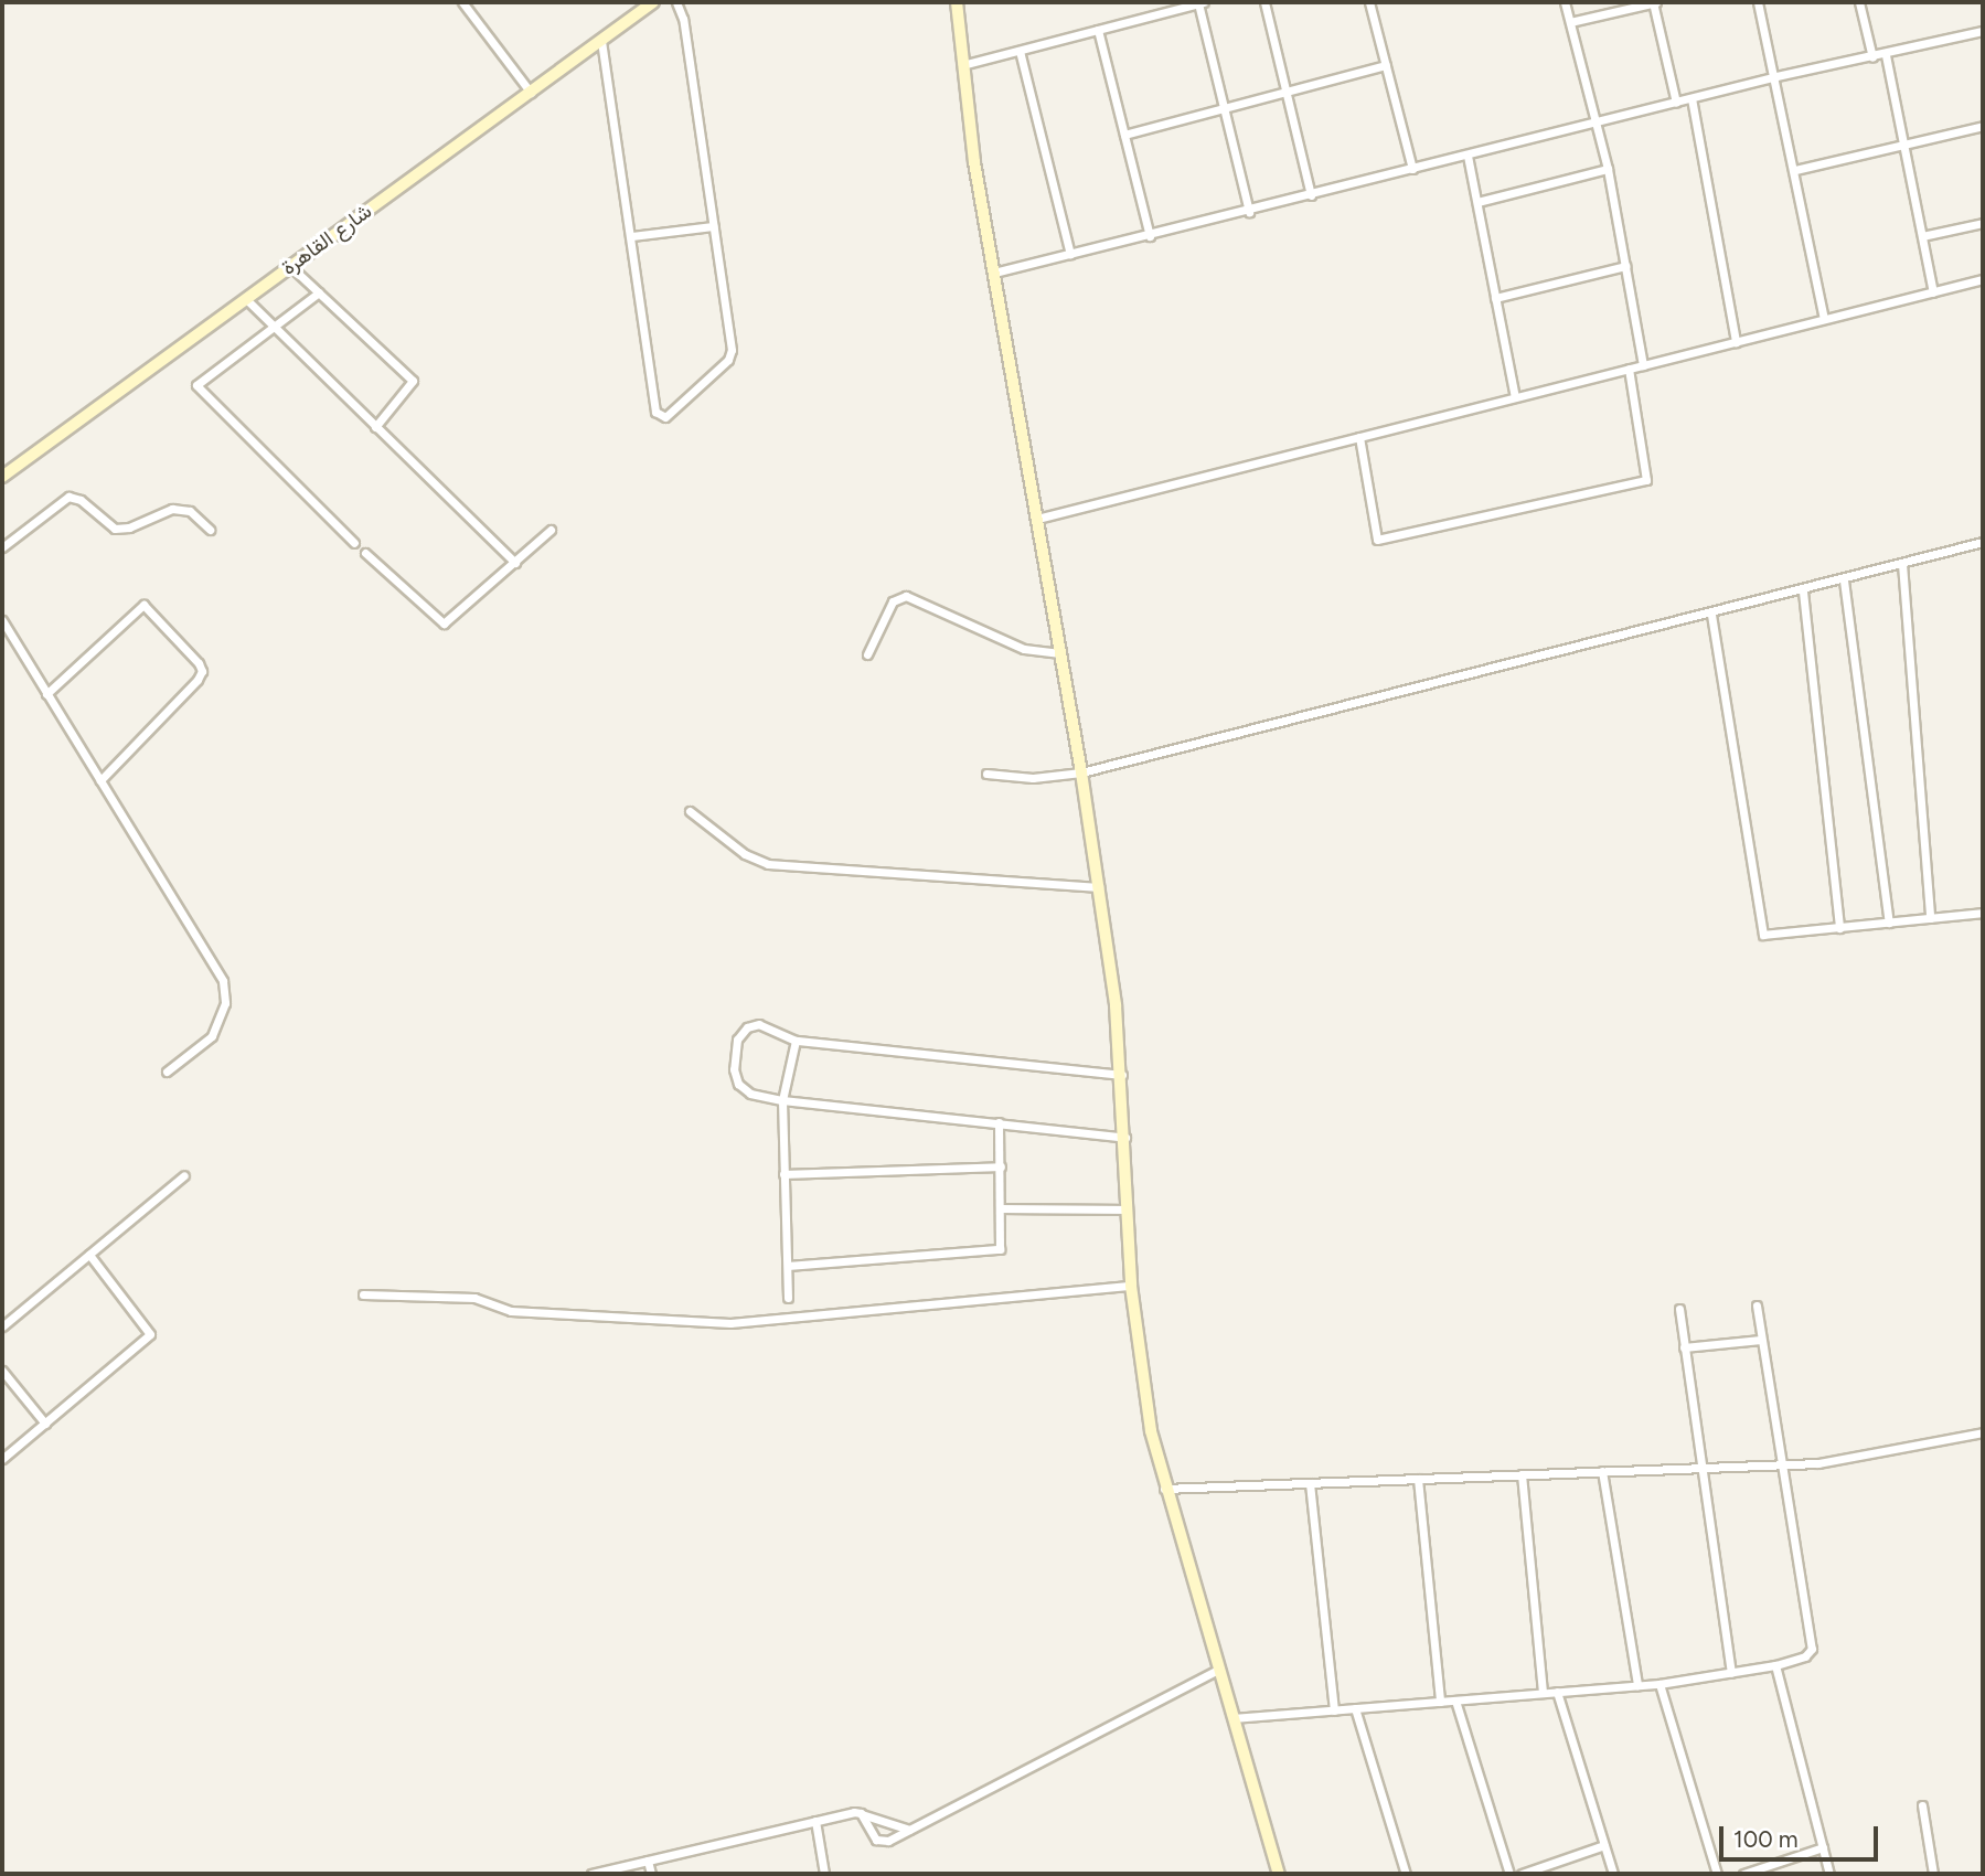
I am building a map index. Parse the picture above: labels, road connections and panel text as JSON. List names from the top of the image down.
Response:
{
  "streets": {
    "main road": ["شارع القاهرة"]
  },
  "scale_bar": "100 m"
}
